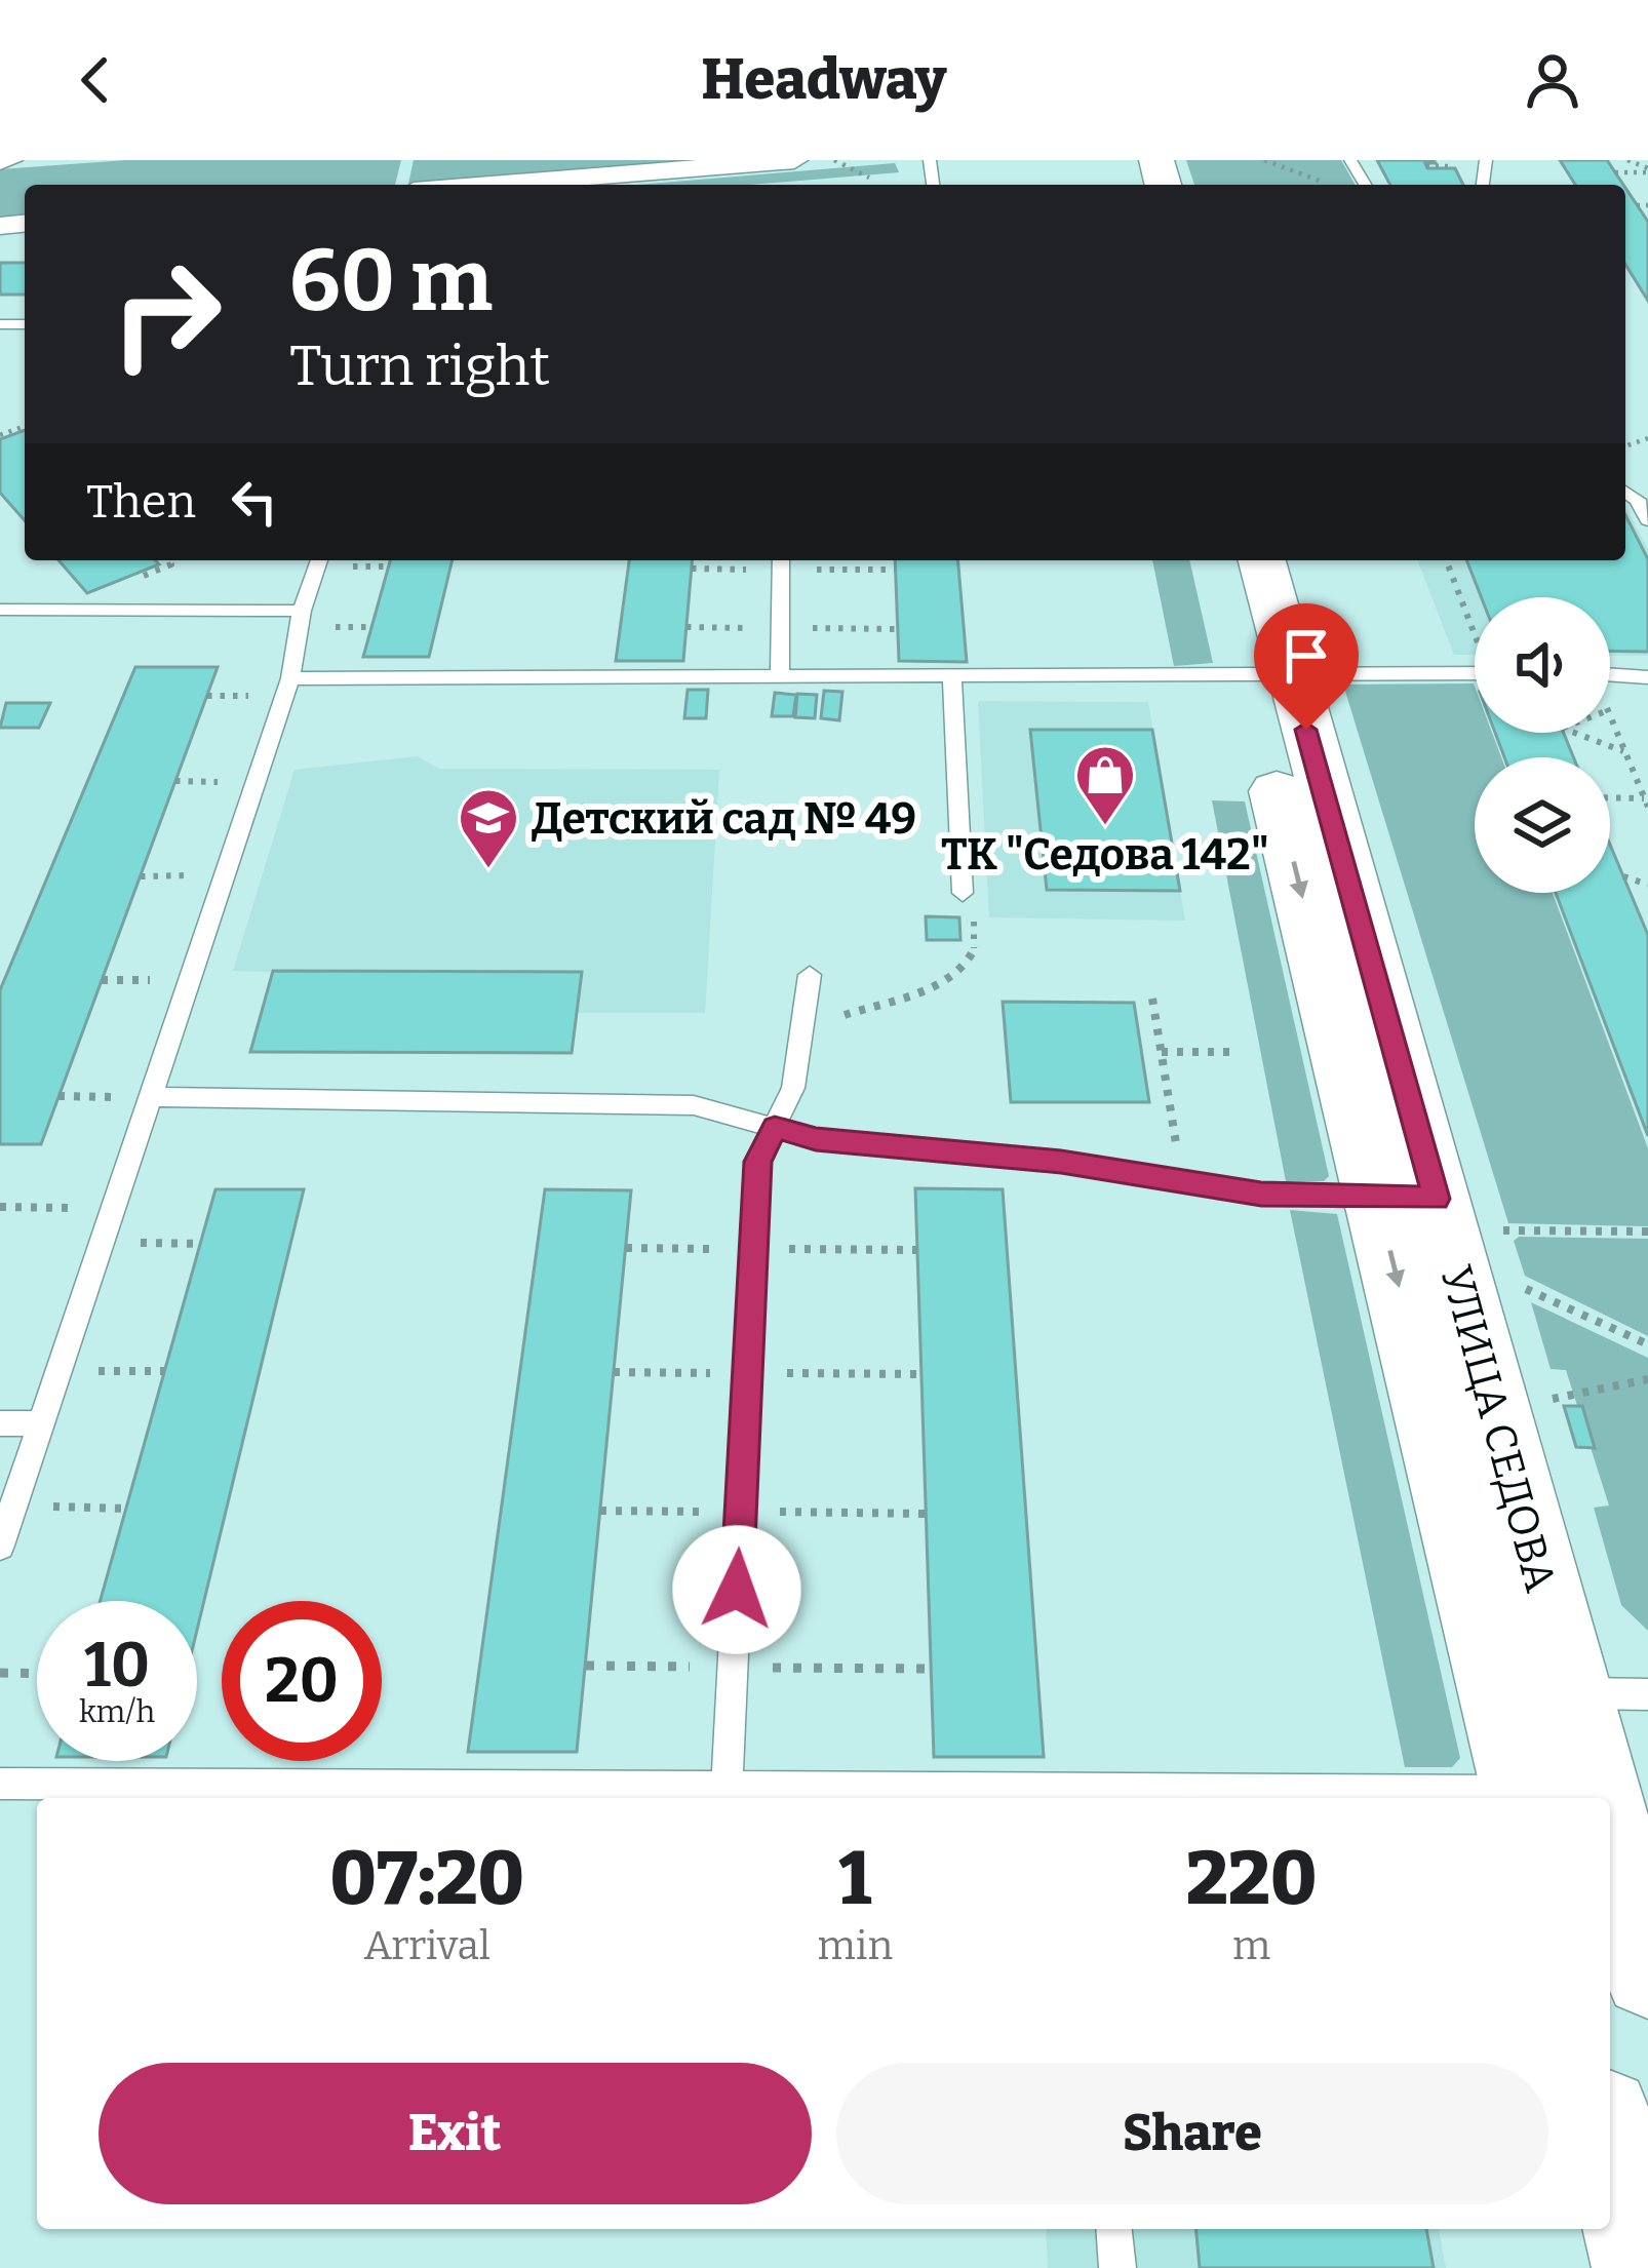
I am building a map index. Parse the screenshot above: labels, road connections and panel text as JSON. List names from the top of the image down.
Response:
{
  "streets": {
    "main road": ["УЛИЦА СЕДОВА"]
  },
  "places": {
    "shop": ["ТК \"Седова 142\""],
    "school or university": ["Детский сад № 49"]
  },
  "page": {
    "header": "Headway",
    "turn": ["60 m", "Turn right"],
    "then": "Then",
    "speed": "10 km/h",
    "limit": "20",
    "eta": [
      "07:20",
      "Arrival",
      "1",
      "min",
      "220",
      "m"
    ],
    "buttons": ["Exit", "Share"]
  }
}
